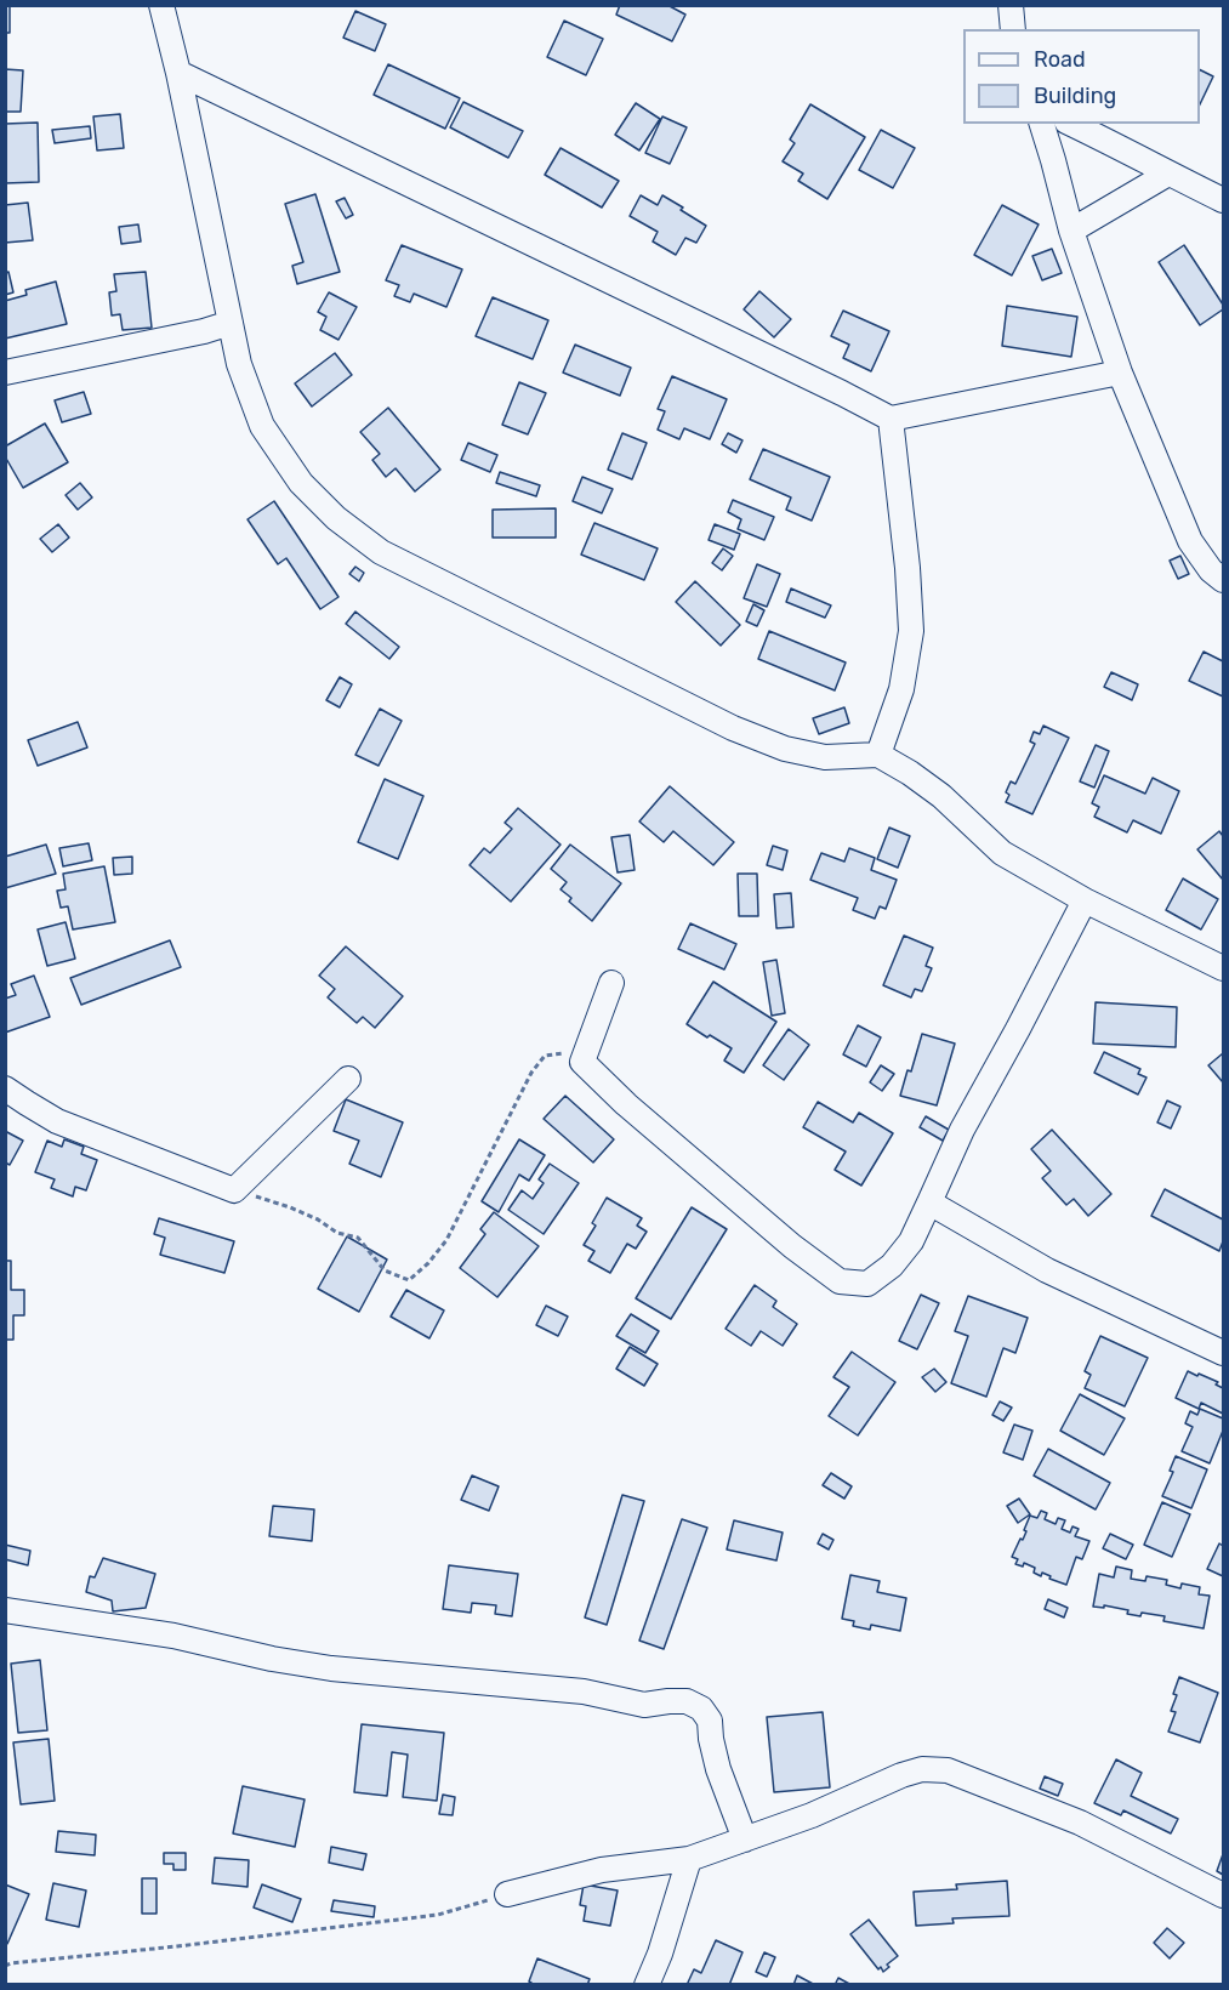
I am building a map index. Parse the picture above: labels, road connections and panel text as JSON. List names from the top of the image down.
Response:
{
  "legend": ["Road", "Building"]
}
